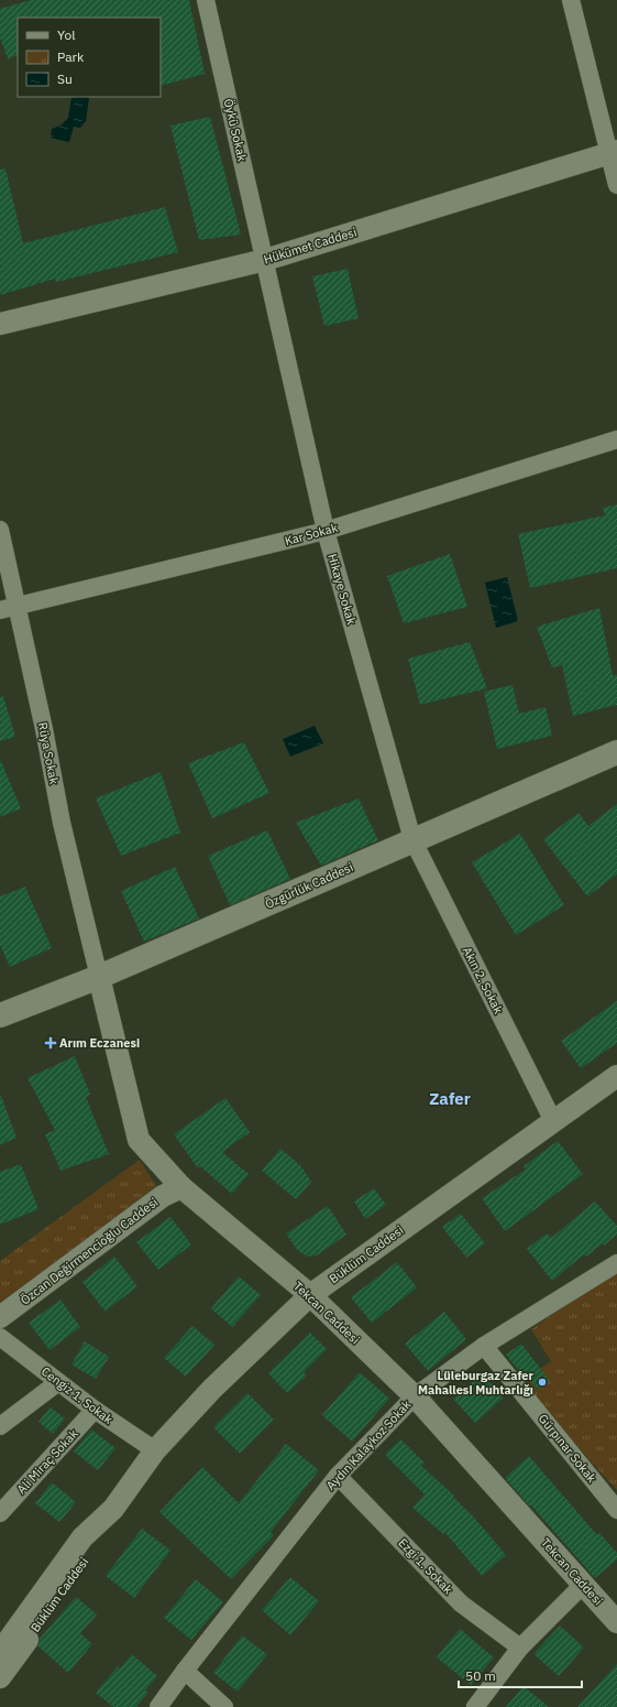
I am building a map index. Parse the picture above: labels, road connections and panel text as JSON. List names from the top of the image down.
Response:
{
  "streets": {
    "main road": ["Özgürlük Caddesi"],
    "street": [
      "Öykü Sokak",
      "Hükümet Caddesi",
      "Kar Sokak",
      "Hikaye Sokak",
      "Rüya Sokak",
      "Akın 2. Sokak",
      "Özcan Değirmencioğlu Caddesi",
      "Büklüm Caddesi",
      "Tekcan Caddesi",
      "Cengiz 1. Sokak",
      "Aydın Kalaykoz Sokak",
      "Gürpınar Sokak",
      "Ali Miraç Sokak",
      "Ezgi 1. Sokak"
    ]
  },
  "crossings": [
    ["Öykü Sokak", "Hükümet Caddesi"],
    ["Öykü Sokak", "Hikaye Sokak"],
    ["Hükümet Caddesi", "Hikaye Sokak"],
    ["Kar Sokak", "Hikaye Sokak"],
    ["Kar Sokak", "Rüya Sokak"],
    ["Hikaye Sokak", "Özgürlük Caddesi"],
    ["Hikaye Sokak", "Akın 2. Sokak"],
    ["Rüya Sokak", "Özgürlük Caddesi"],
    ["Rüya Sokak", "Tekcan Caddesi"],
    ["Özgürlük Caddesi", "Akın 2. Sokak"],
    ["Özgürlük Caddesi", "Tekcan Caddesi"],
    ["Akın 2. Sokak", "Büklüm Caddesi"],
    ["Özcan Değirmencioğlu Caddesi", "Tekcan Caddesi"],
    ["Büklüm Caddesi", "Tekcan Caddesi"],
    ["Büklüm Caddesi", "Cengiz 1. Sokak"],
    ["Tekcan Caddesi", "Aydın Kalaykoz Sokak"],
    ["Cengiz 1. Sokak", "Ali Miraç Sokak"],
    ["Aydın Kalaykoz Sokak", "Gürpınar Sokak"],
    ["Aydın Kalaykoz Sokak", "Ezgi 1. Sokak"]
  ],
  "districts": ["Zafer"],
  "places": {
    "health": ["Arım Eczanesi"],
    "other": ["Lüleburgaz Zafer Mahallesi Muhtarlığı"]
  },
  "legend": ["Yol", "Park", "Su"],
  "scale_bar": "50 m"
}
